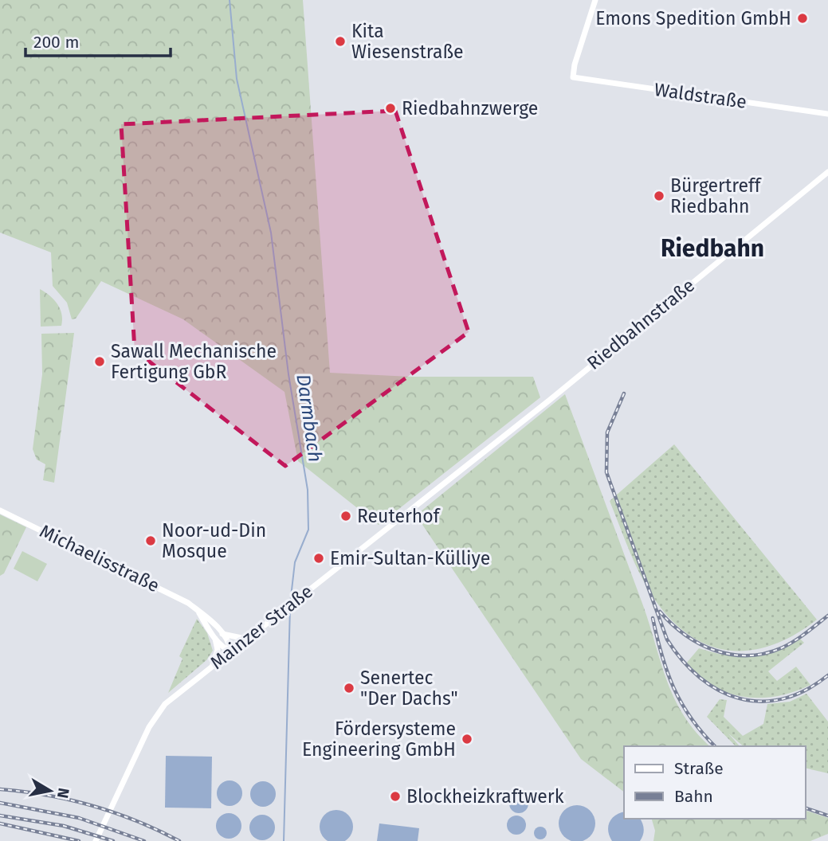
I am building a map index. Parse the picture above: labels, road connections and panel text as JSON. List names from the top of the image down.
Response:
{
  "streets": {
    "main road": [
      "Waldstraße",
      "Riedbahnstraße",
      "Michaelisstraße",
      "Mainzer Straße"
    ]
  },
  "crossings": [
    ["Riedbahnstraße", "Mainzer Straße"],
    ["Michaelisstraße", "Mainzer Straße"]
  ],
  "districts": ["Riedbahn"],
  "water": ["Darmbach"],
  "places": [
    "Emons Spedition GmbH",
    "Kita Wiesenstraße",
    "Riedbahnzwerge",
    "Bürgertreff Riedbahn",
    "Sawall Mechanische Fertigung GbR",
    "Reuterhof",
    "Noor-ud-Din Mosque",
    "Emir-Sultan-Külliye",
    "Senertec \"Der Dachs\"",
    "Fördersysteme Engineering GmbH",
    "Blockheizkraftwerk"
  ],
  "legend": ["Straße", "Bahn"],
  "scale_bar": "200 m",
  "north": "right"
}
